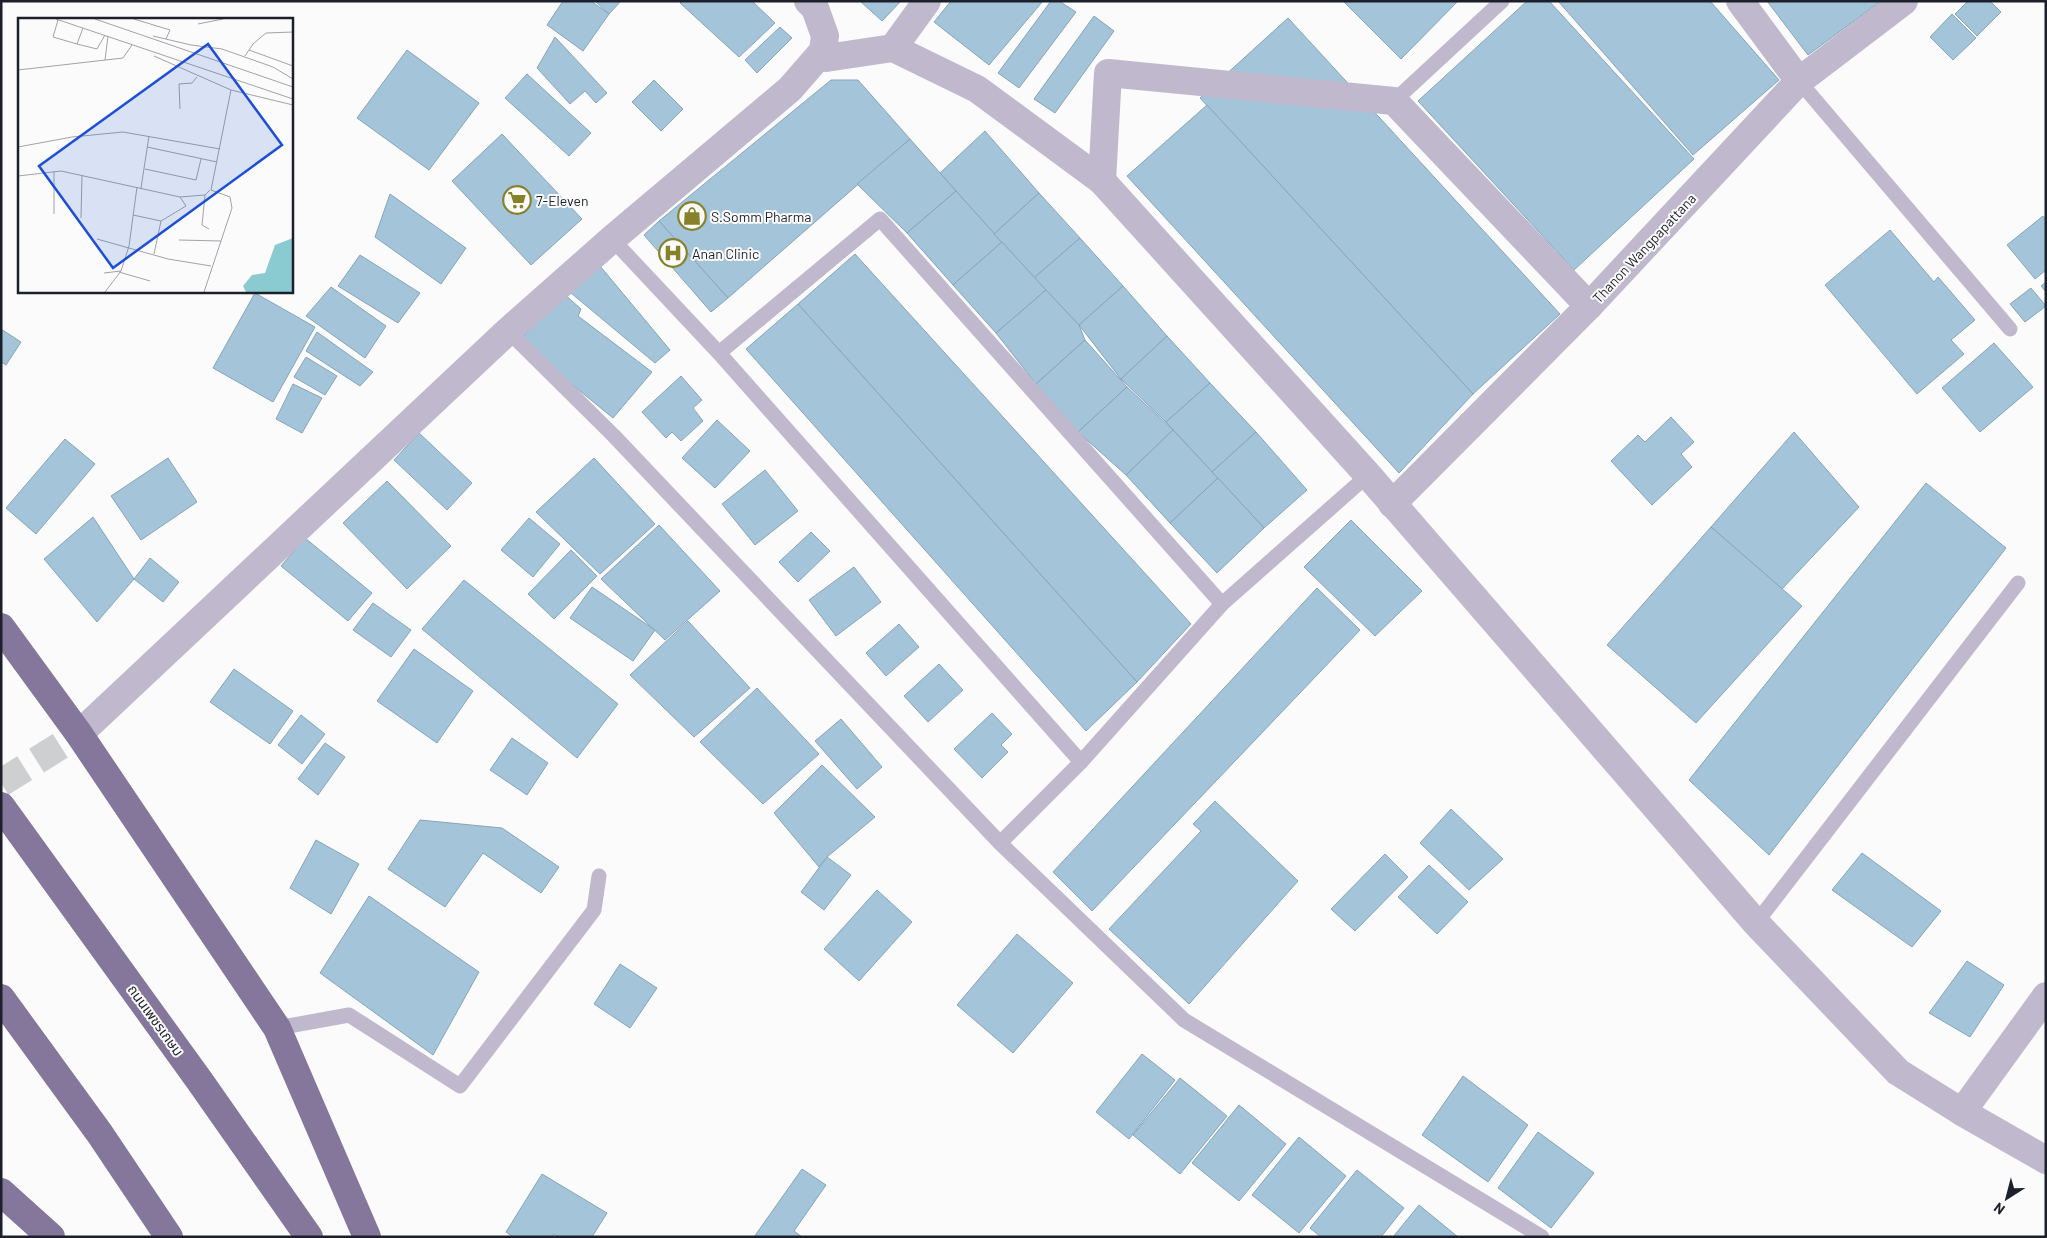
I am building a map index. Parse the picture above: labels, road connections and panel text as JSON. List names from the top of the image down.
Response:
{
  "streets": {
    "highway": ["ถนนเพชรเกษม"],
    "street": ["Thanon Wangpapattana"]
  },
  "places": {
    "supermarket": ["7-Eleven"],
    "shop": ["S.Somm Pharma"],
    "hospital": ["Anan Clinic"]
  },
  "north": "bottom left"
}
